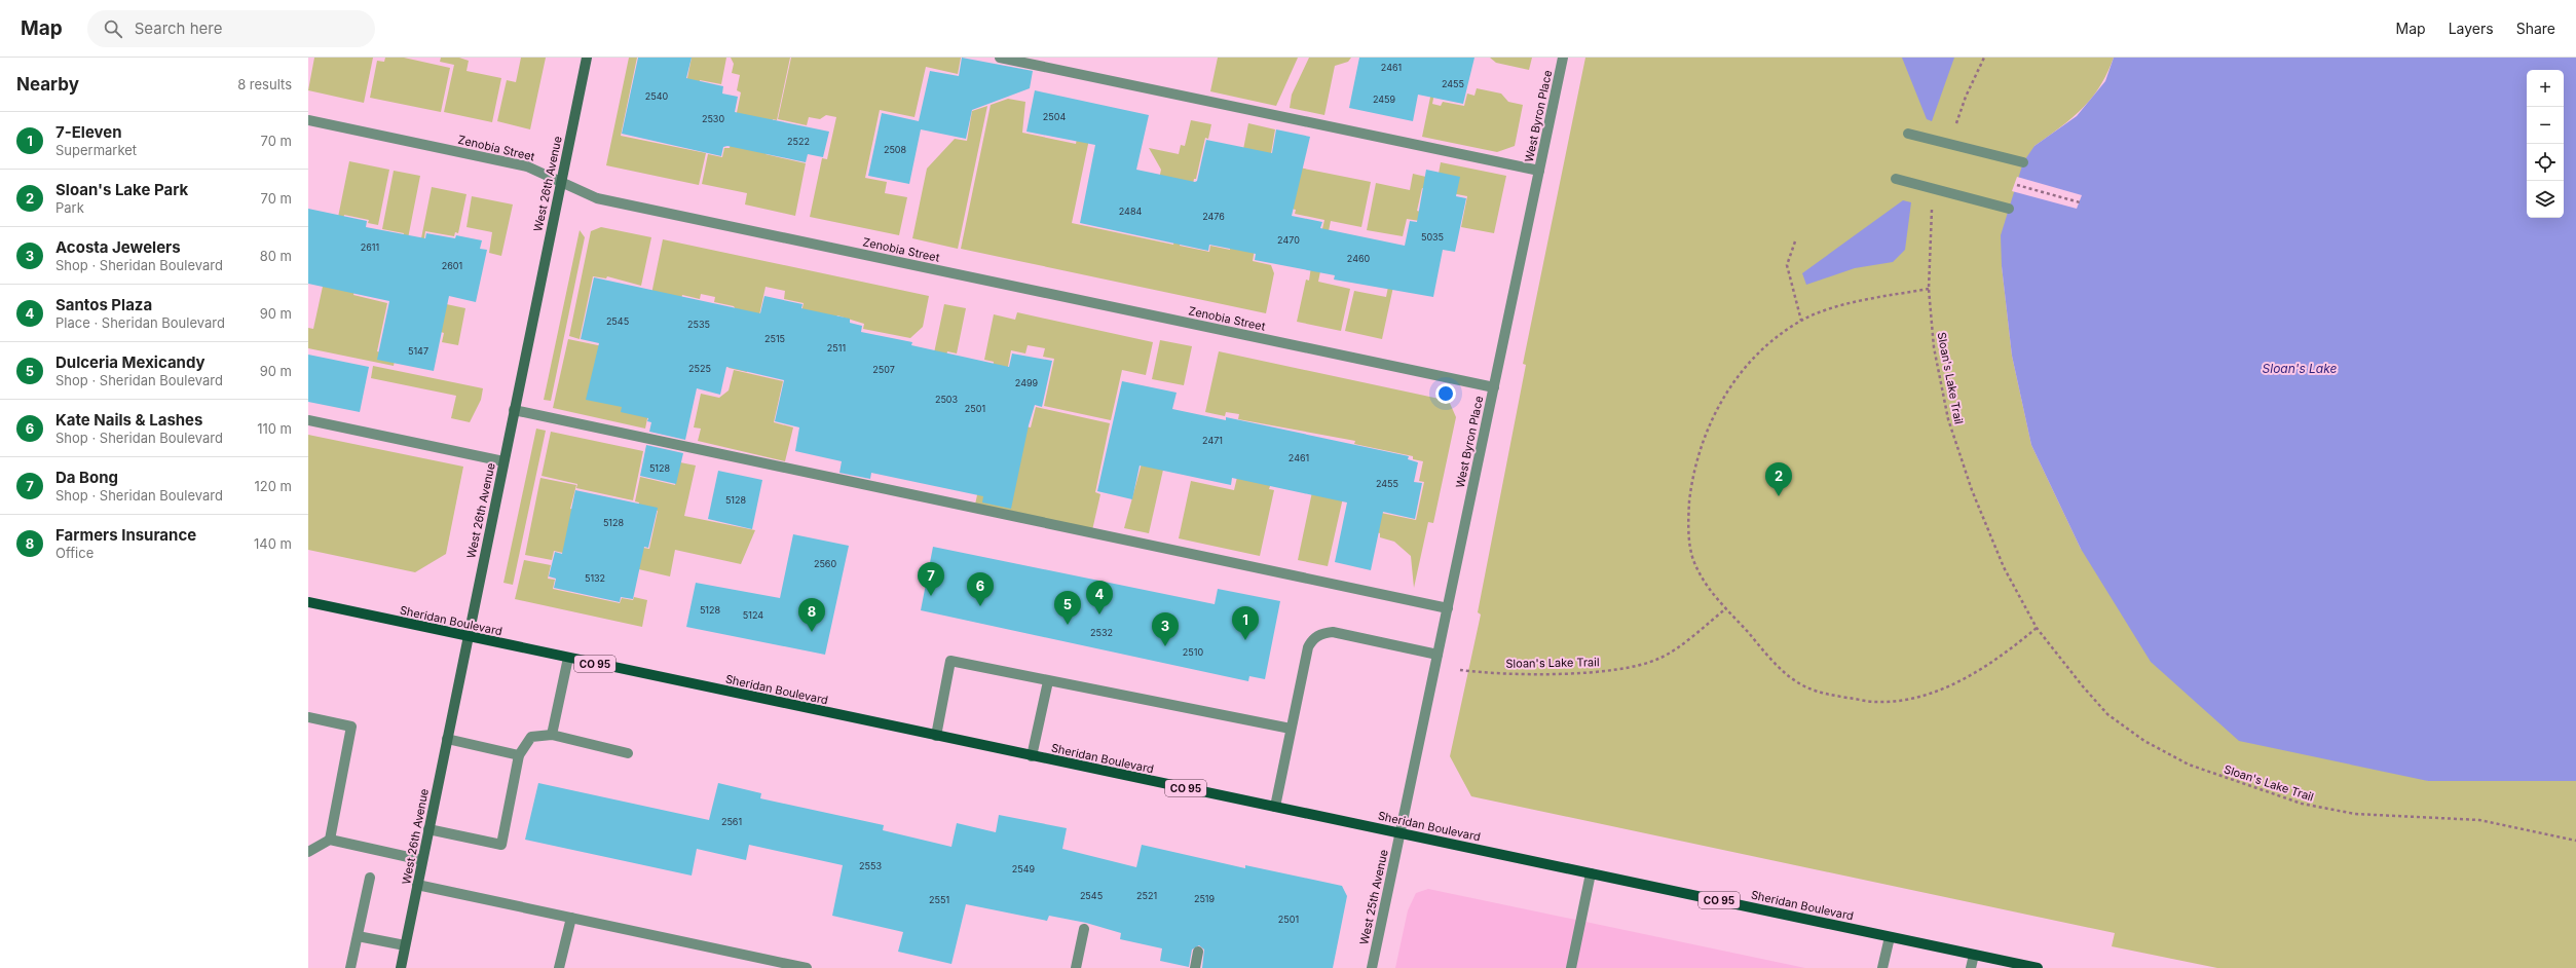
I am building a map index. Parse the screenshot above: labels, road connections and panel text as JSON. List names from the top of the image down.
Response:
{
  "streets": {
    "main road": ["Sheridan Boulevard", "CO 95"],
    "street": [
      "West Byron Place",
      "Zenobia Street",
      "West 26th Avenue",
      "West 25th Avenue"
    ],
    "path": ["Sloan's Lake Trail"]
  },
  "crossings": [
    ["West Byron Place", "Zenobia Street"],
    ["West Byron Place", "Sheridan Boulevard"],
    ["West Byron Place", "West 25th Avenue"],
    ["Zenobia Street", "West 26th Avenue"],
    ["West 26th Avenue", "Sheridan Boulevard"],
    ["Sheridan Boulevard", "West 25th Avenue"]
  ],
  "water": ["Sloan's Lake"],
  "house_numbers": [
    "2461",
    "2455",
    "2540",
    "2459",
    "2504",
    "2530",
    "2522",
    "2508",
    "2484",
    "2476",
    "5035",
    "2470",
    "2611",
    "2460",
    "2601",
    "2545",
    "2535",
    "2515",
    "2511",
    "5147",
    "2525",
    "2507",
    "2499",
    "2503",
    "2501",
    "2471",
    "2461",
    "5128",
    "2455",
    "5128",
    "5128",
    "2560",
    "5132",
    "5128",
    "5124",
    "2532",
    "2510",
    "2561",
    "2553",
    "2549",
    "2545",
    "2521",
    "2519",
    "2551",
    "2501"
  ],
  "page": {
    "header": "Map",
    "search": "Search here",
    "nav": ["Map", "Layers", "Share"],
    "heading": ["Nearby", "8 results"],
    "map_buttons": ["+", "−"],
    "list": [
      {
        "mark": "1",
        "name": "7-Eleven",
        "note": "Supermarket",
        "value": "70 m"
      },
      {
        "mark": "2",
        "name": "Sloan's Lake Park",
        "note": "Park",
        "value": "70 m"
      },
      {
        "mark": "3",
        "name": "Acosta Jewelers",
        "note": "Shop · Sheridan Boulevard",
        "value": "80 m"
      },
      {
        "mark": "4",
        "name": "Santos Plaza",
        "note": "Place · Sheridan Boulevard",
        "value": "90 m"
      },
      {
        "mark": "5",
        "name": "Dulceria Mexicandy",
        "note": "Shop · Sheridan Boulevard",
        "value": "90 m"
      },
      {
        "mark": "6",
        "name": "Kate Nails & Lashes",
        "note": "Shop · Sheridan Boulevard",
        "value": "110 m"
      },
      {
        "mark": "7",
        "name": "Da Bong",
        "note": "Shop · Sheridan Boulevard",
        "value": "120 m"
      },
      {
        "mark": "8",
        "name": "Farmers Insurance",
        "note": "Office",
        "value": "140 m"
      }
    ],
    "pins": [
      "2",
      "7",
      "6",
      "4",
      "5",
      "8",
      "1",
      "3"
    ]
  }
}
